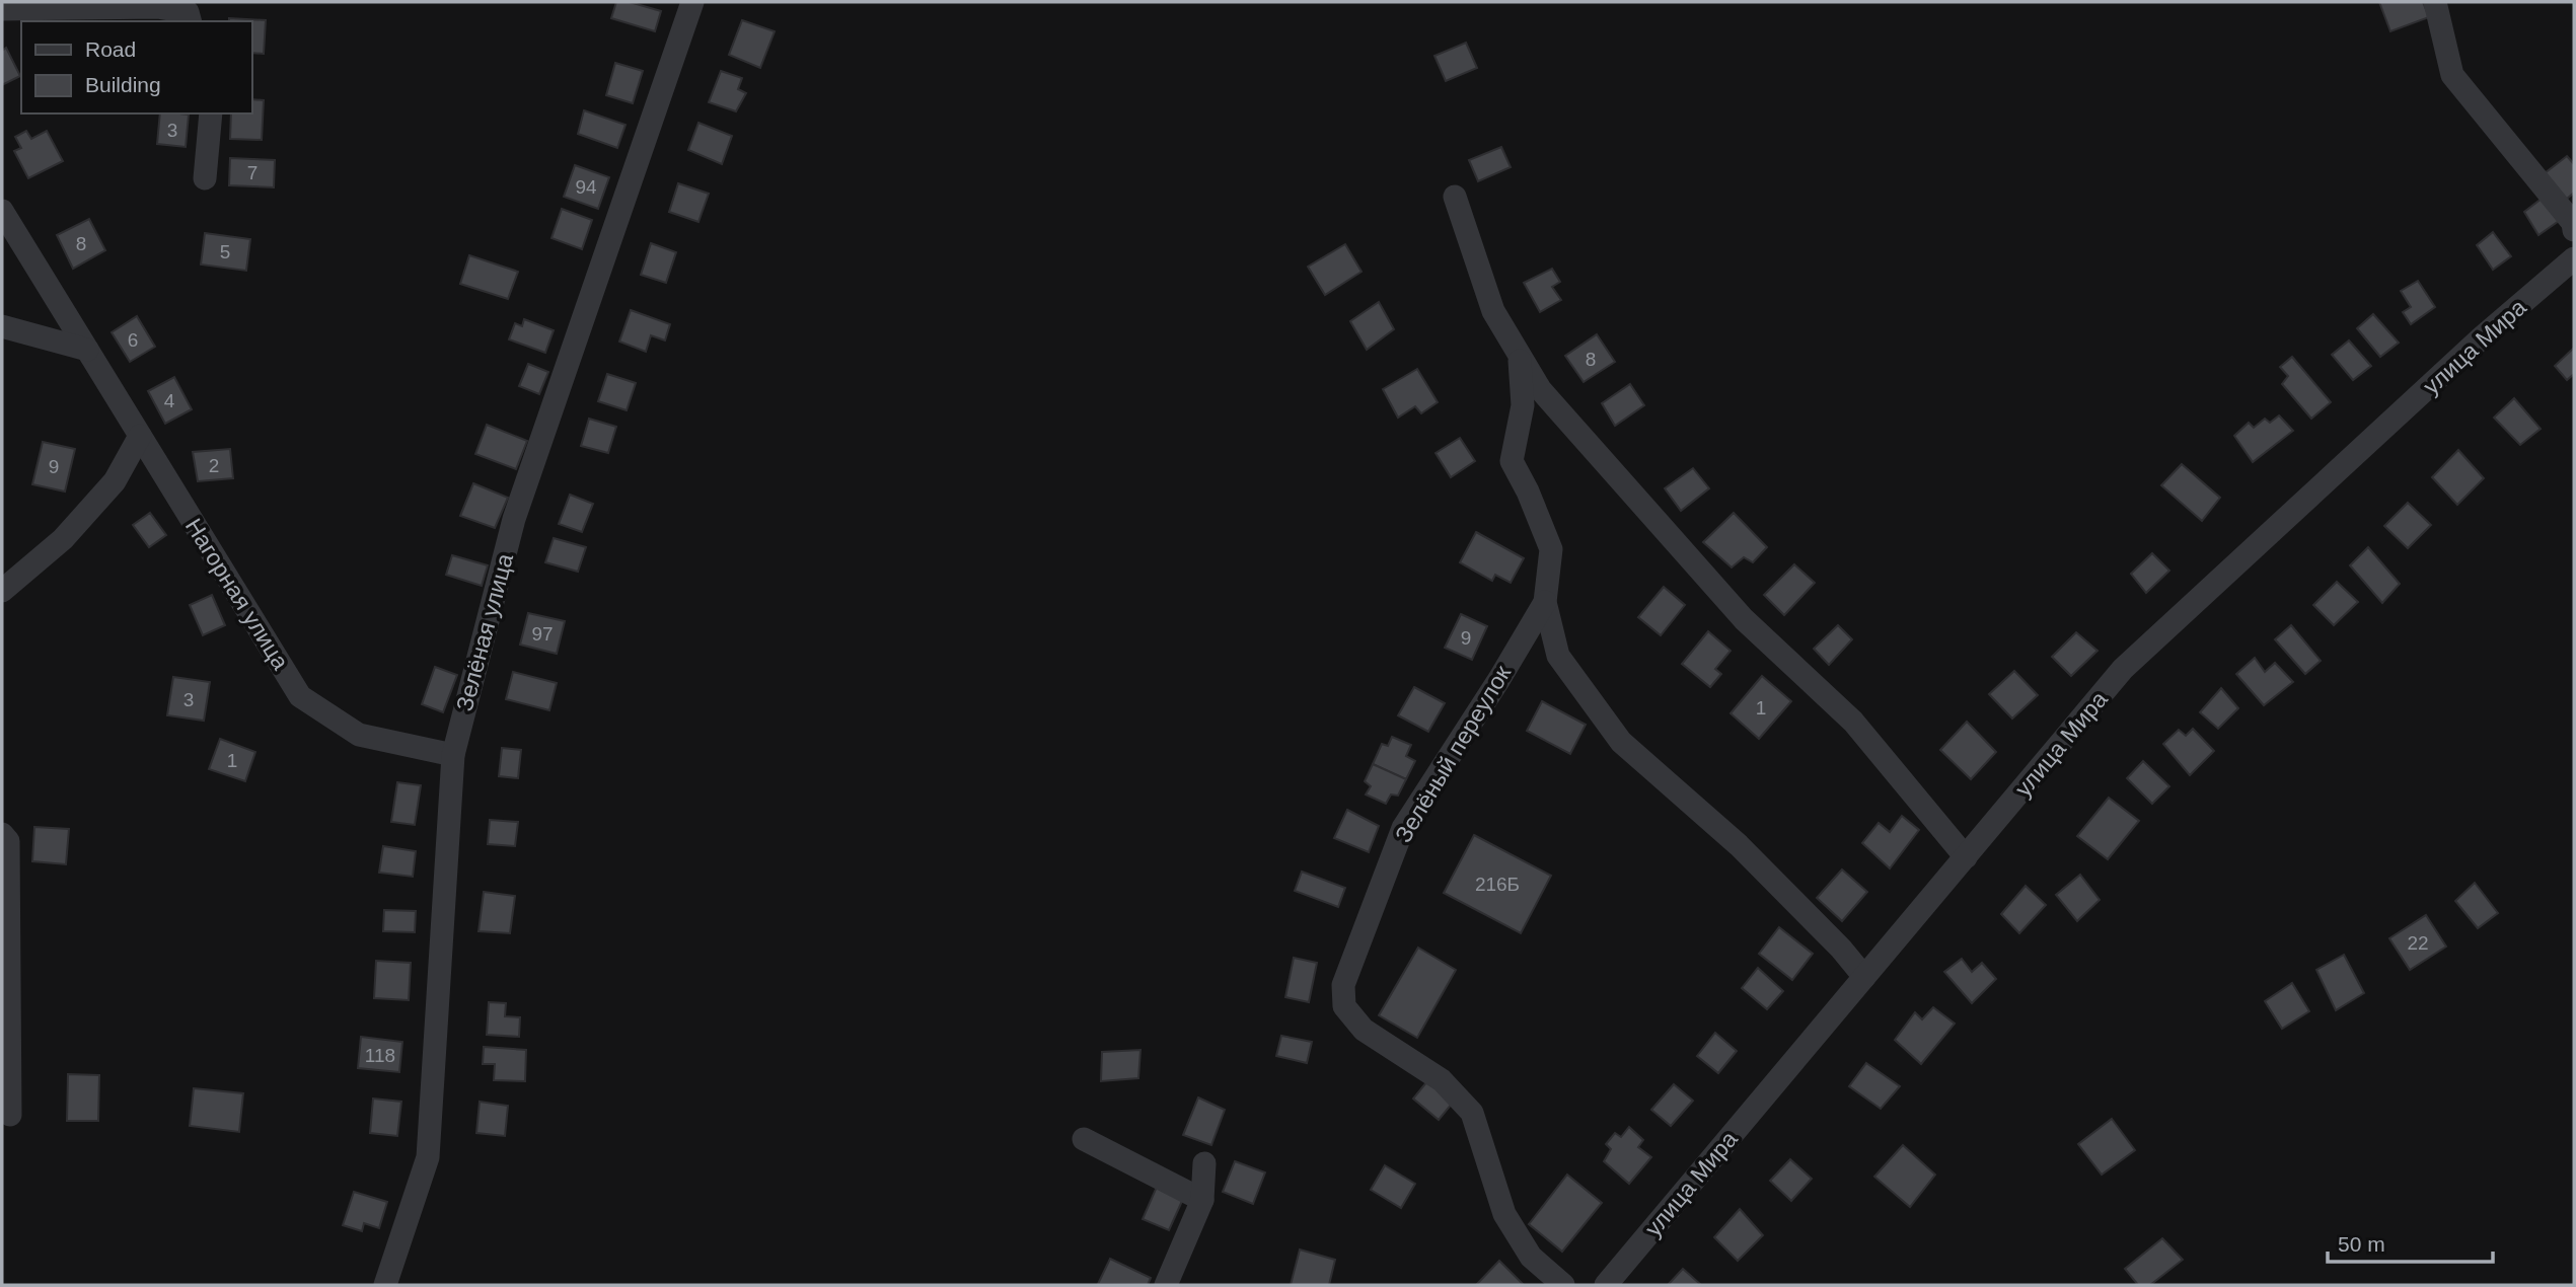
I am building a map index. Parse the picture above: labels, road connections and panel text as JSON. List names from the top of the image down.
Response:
{
  "streets": {
    "street": [
      "улица Мира",
      "Нагорная улица",
      "Зелёная улица",
      "Зелёный переулок"
    ]
  },
  "crossings": [
    ["улица Мира", "Зелёный переулок"],
    ["Нагорная улица", "Зелёная улица"]
  ],
  "house_numbers": [
    "3",
    "7",
    "94",
    "8",
    "5",
    "6",
    "8",
    "4",
    "2",
    "9",
    "97",
    "9",
    "3",
    "1",
    "1",
    "216Б",
    "22",
    "118"
  ],
  "legend": ["Road", "Building"],
  "scale_bar": "50 m"
}
